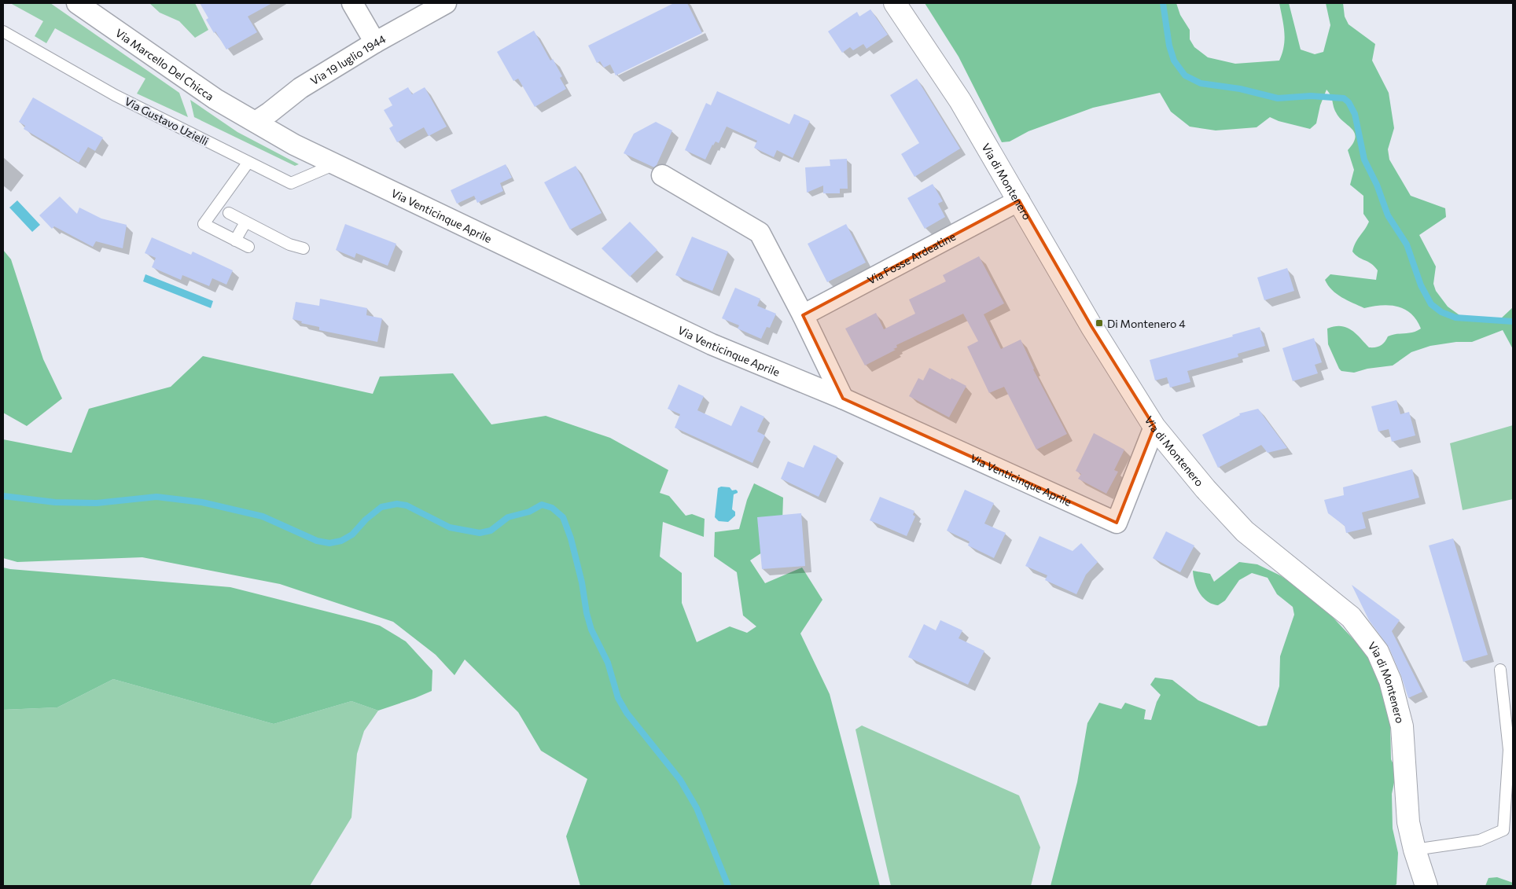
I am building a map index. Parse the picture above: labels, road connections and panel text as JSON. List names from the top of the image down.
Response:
{
  "streets": {
    "street": [
      "Via 19 luglio 1944",
      "Via Marcello Del Chicca",
      "Via di Montenero",
      "Via Venticinque Aprile",
      "Via Fosse Ardeatine"
    ],
    "lane": ["Via Gustavo Uzielli"]
  },
  "crossings": [
    ["Via 19 luglio 1944", "Via Marcello Del Chicca"],
    ["Via 19 luglio 1944", "Via Venticinque Aprile"],
    ["Via Marcello Del Chicca", "Via Venticinque Aprile"],
    ["Via Gustavo Uzielli", "Via Venticinque Aprile"],
    ["Via di Montenero", "Via Venticinque Aprile"],
    ["Via di Montenero", "Via Fosse Ardeatine"]
  ],
  "places": {
    "transit": ["Di Montenero 4"]
  }
}
